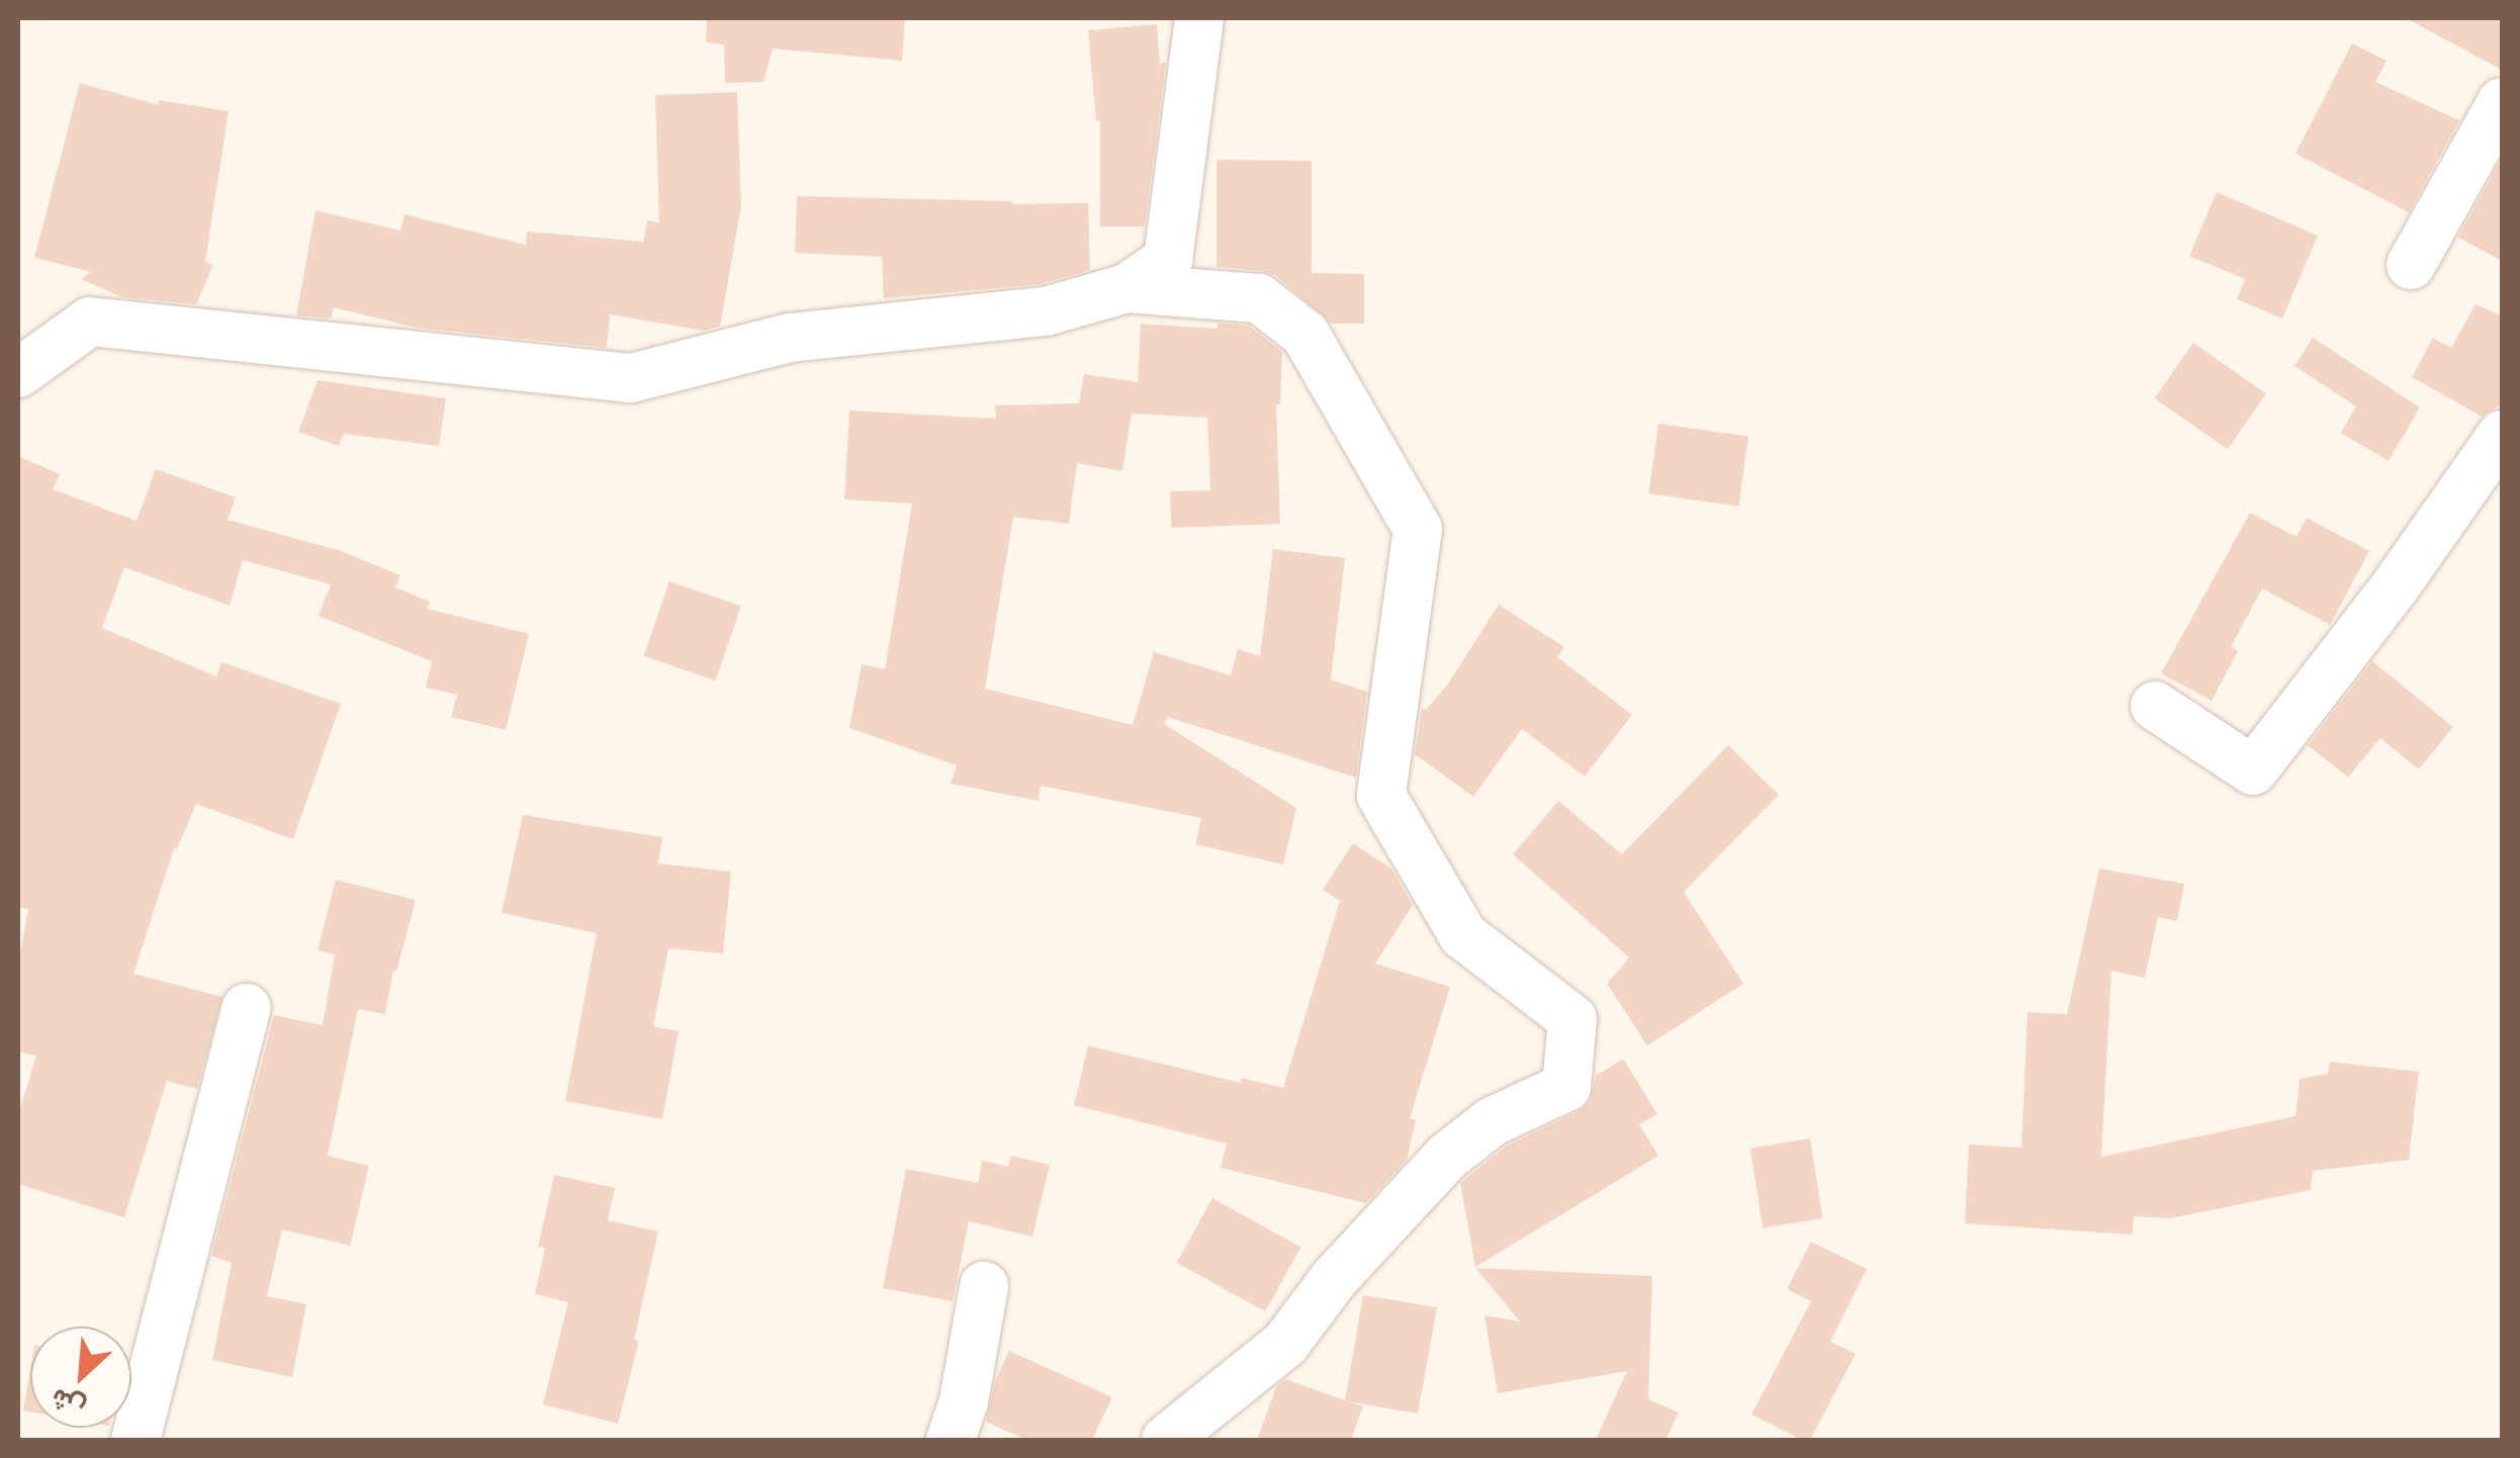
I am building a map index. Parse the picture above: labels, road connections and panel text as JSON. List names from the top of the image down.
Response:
{
  "north": "bottom left"
}
